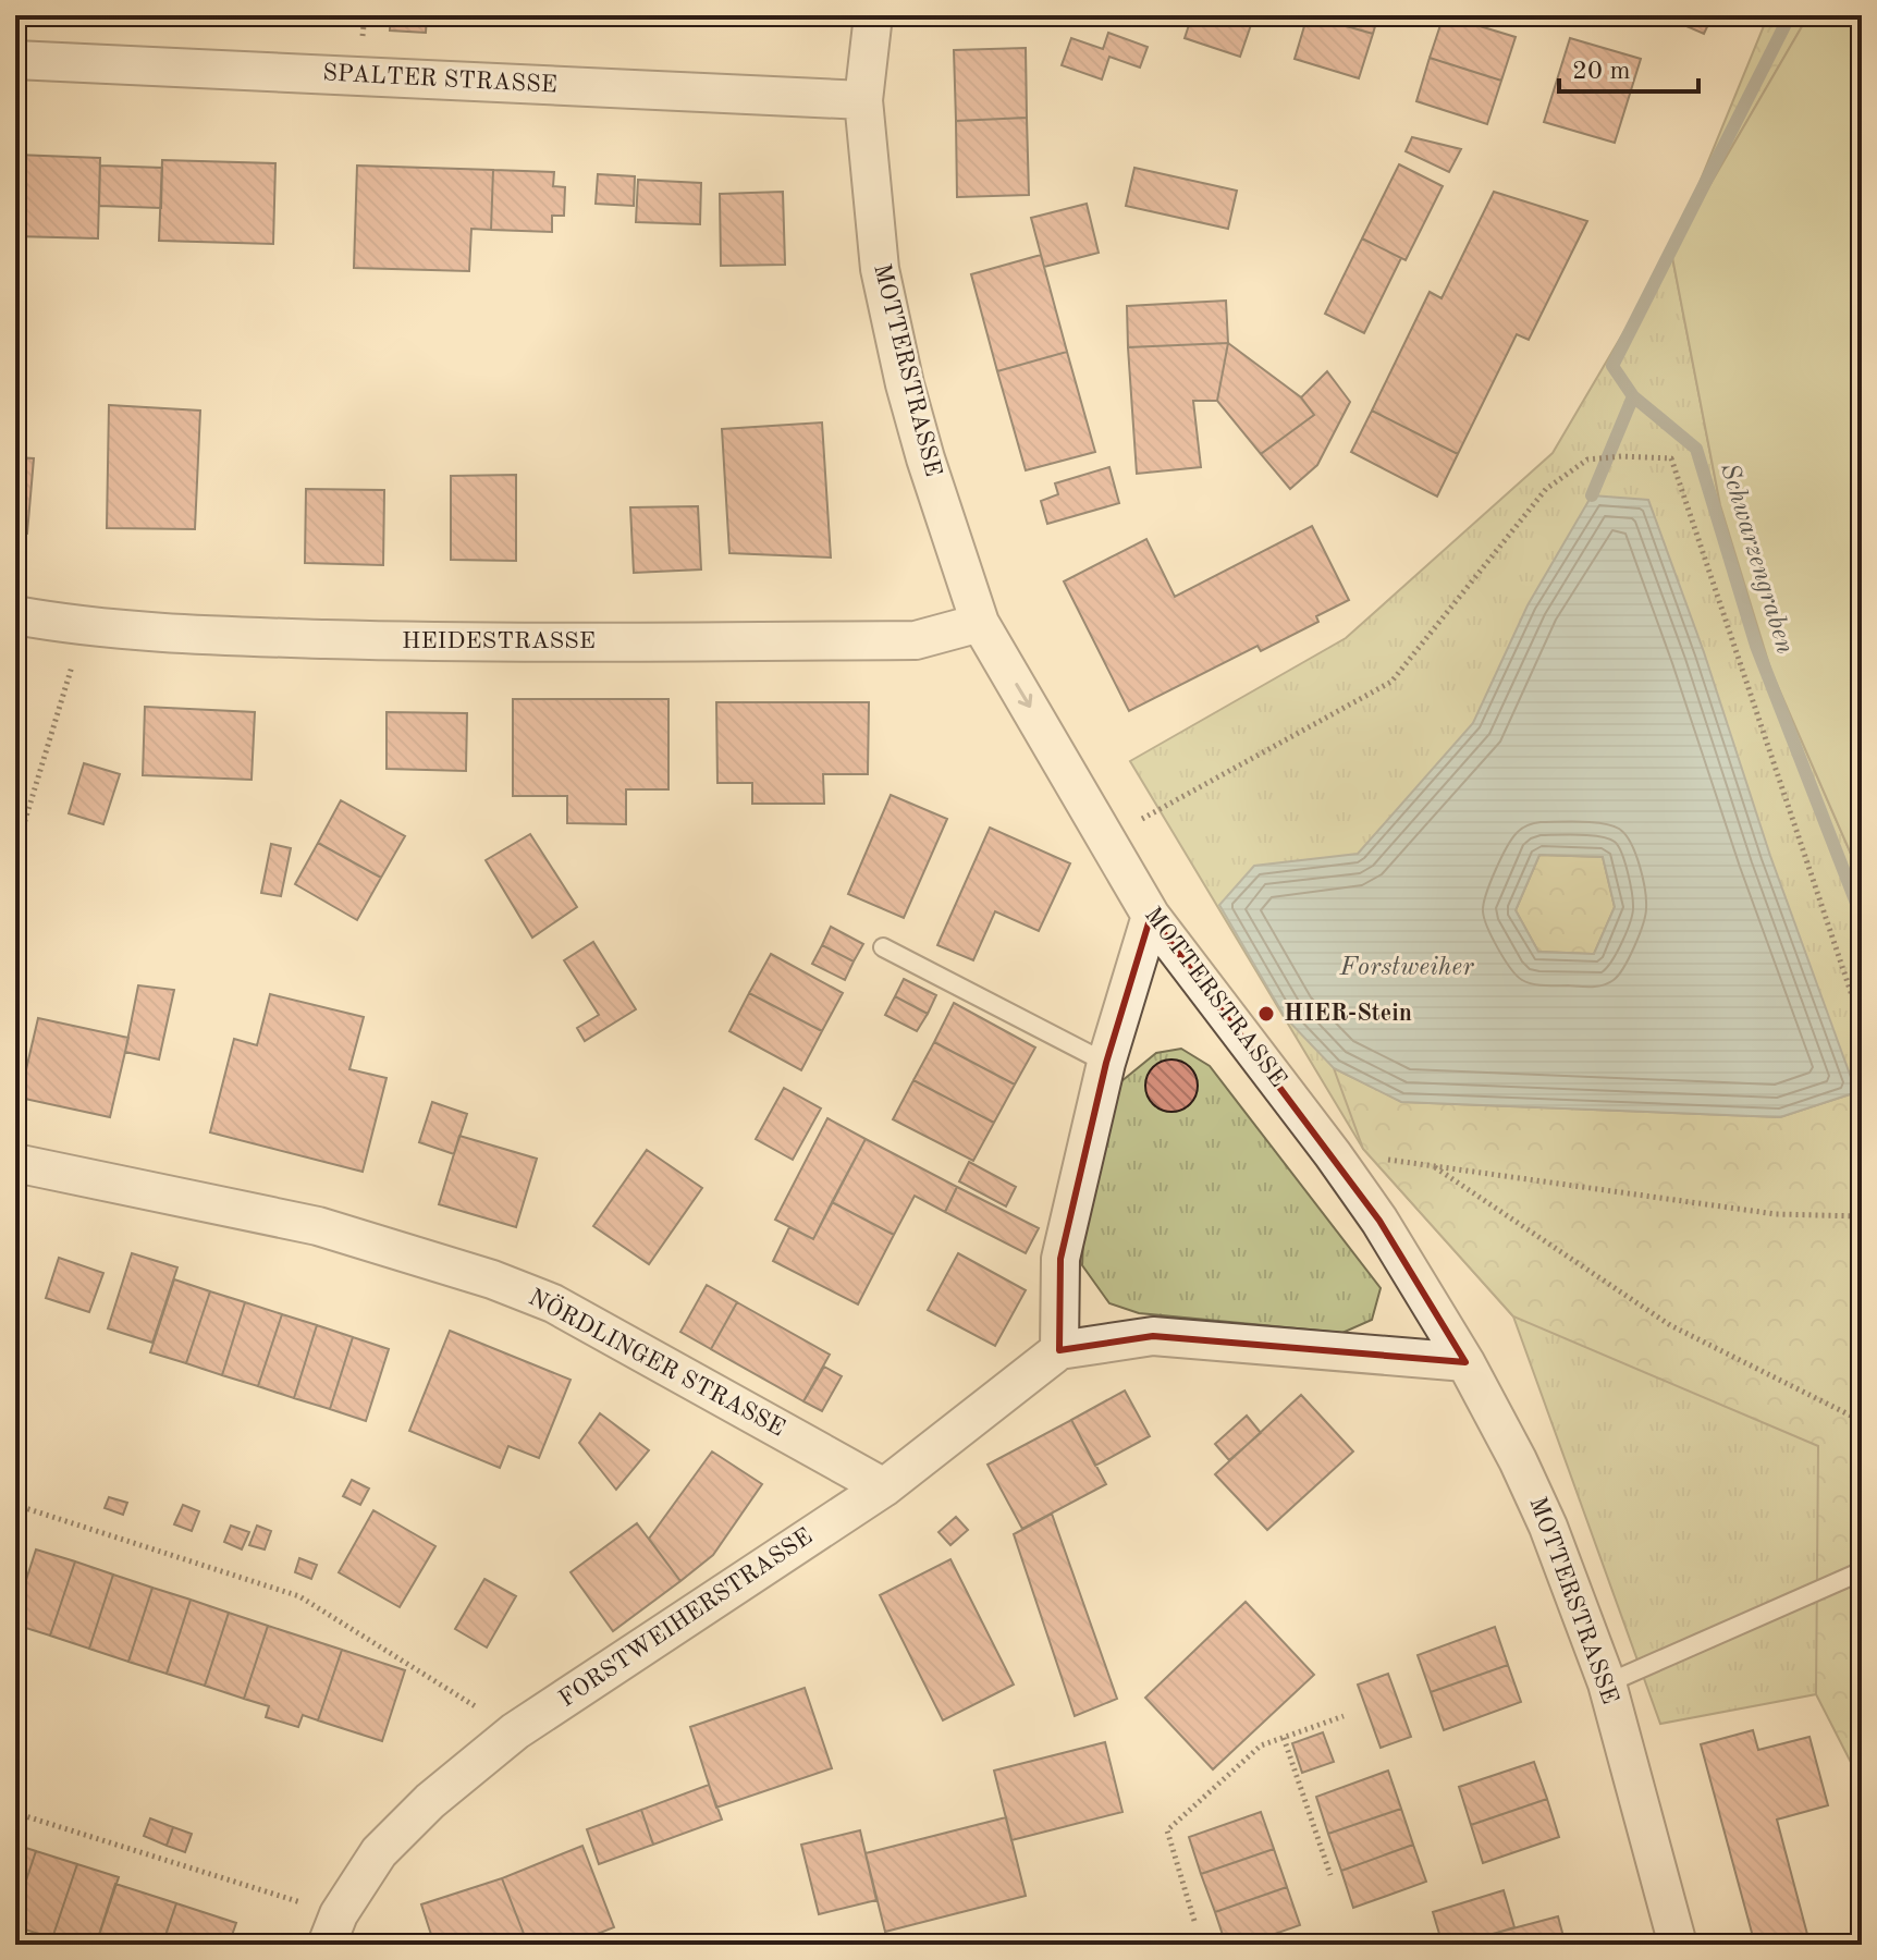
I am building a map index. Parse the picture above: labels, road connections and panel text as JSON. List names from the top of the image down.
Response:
{
  "streets": {
    "street": [
      "SPALTER STRASSE",
      "MOTTERSTRASSE",
      "HEIDESTRASSE",
      "NÖRDLINGER STRASSE",
      "FORSTWEIHERSTRASSE"
    ]
  },
  "crossings": [
    ["SPALTER STRASSE", "MOTTERSTRASSE"],
    ["MOTTERSTRASSE", "HEIDESTRASSE"],
    ["MOTTERSTRASSE", "FORSTWEIHERSTRASSE"],
    ["NÖRDLINGER STRASSE", "FORSTWEIHERSTRASSE"]
  ],
  "water": ["Schwarzengraben", "Forstweiher"],
  "places": ["HIER-Stein"],
  "scale_bar": "20 m"
}
